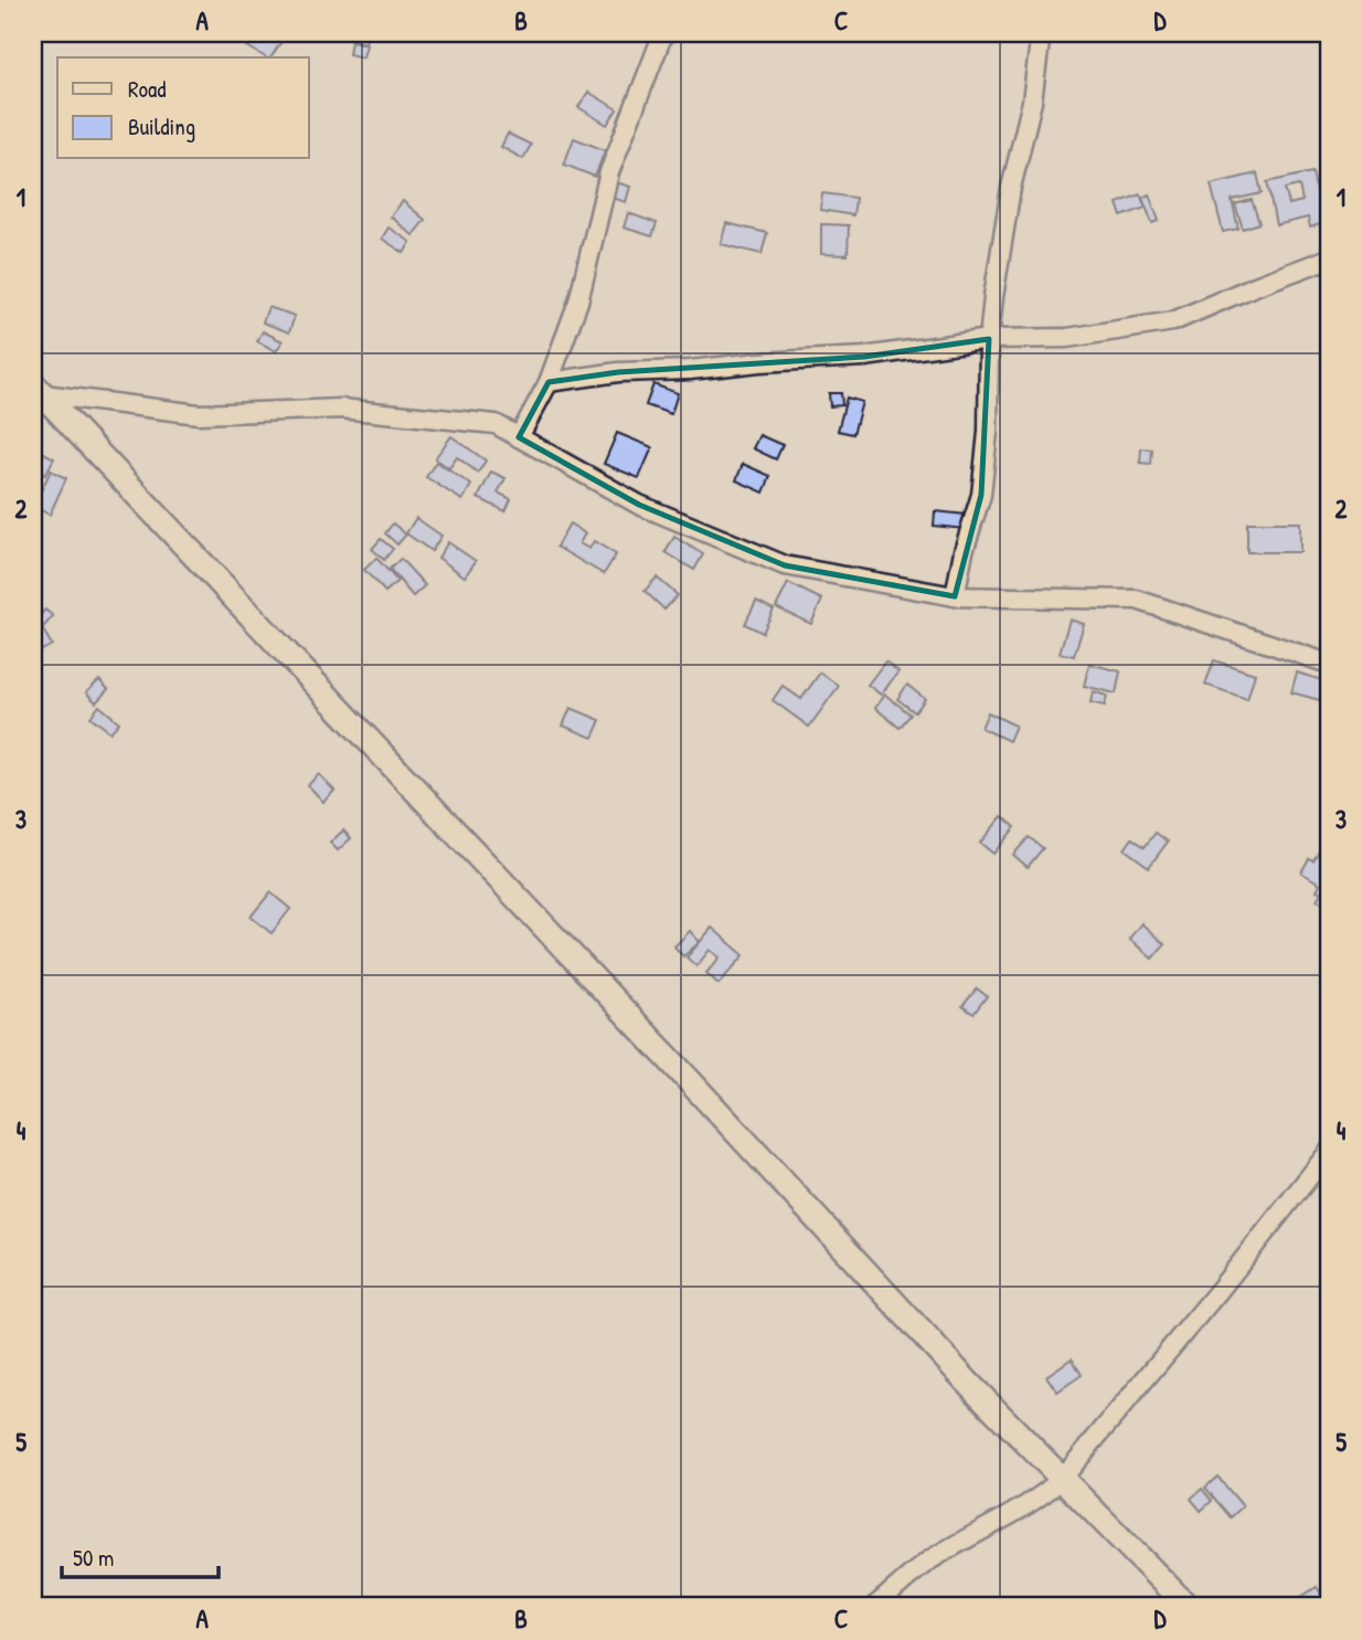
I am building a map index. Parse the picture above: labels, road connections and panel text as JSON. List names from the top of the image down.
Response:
{
  "legend": ["Road", "Building"],
  "scale_bar": "50 m",
  "grid": {
    "columns": [
      "A",
      "B",
      "C",
      "D"
    ],
    "rows": [
      "1",
      "2",
      "3",
      "4",
      "5"
    ]
  }
}
